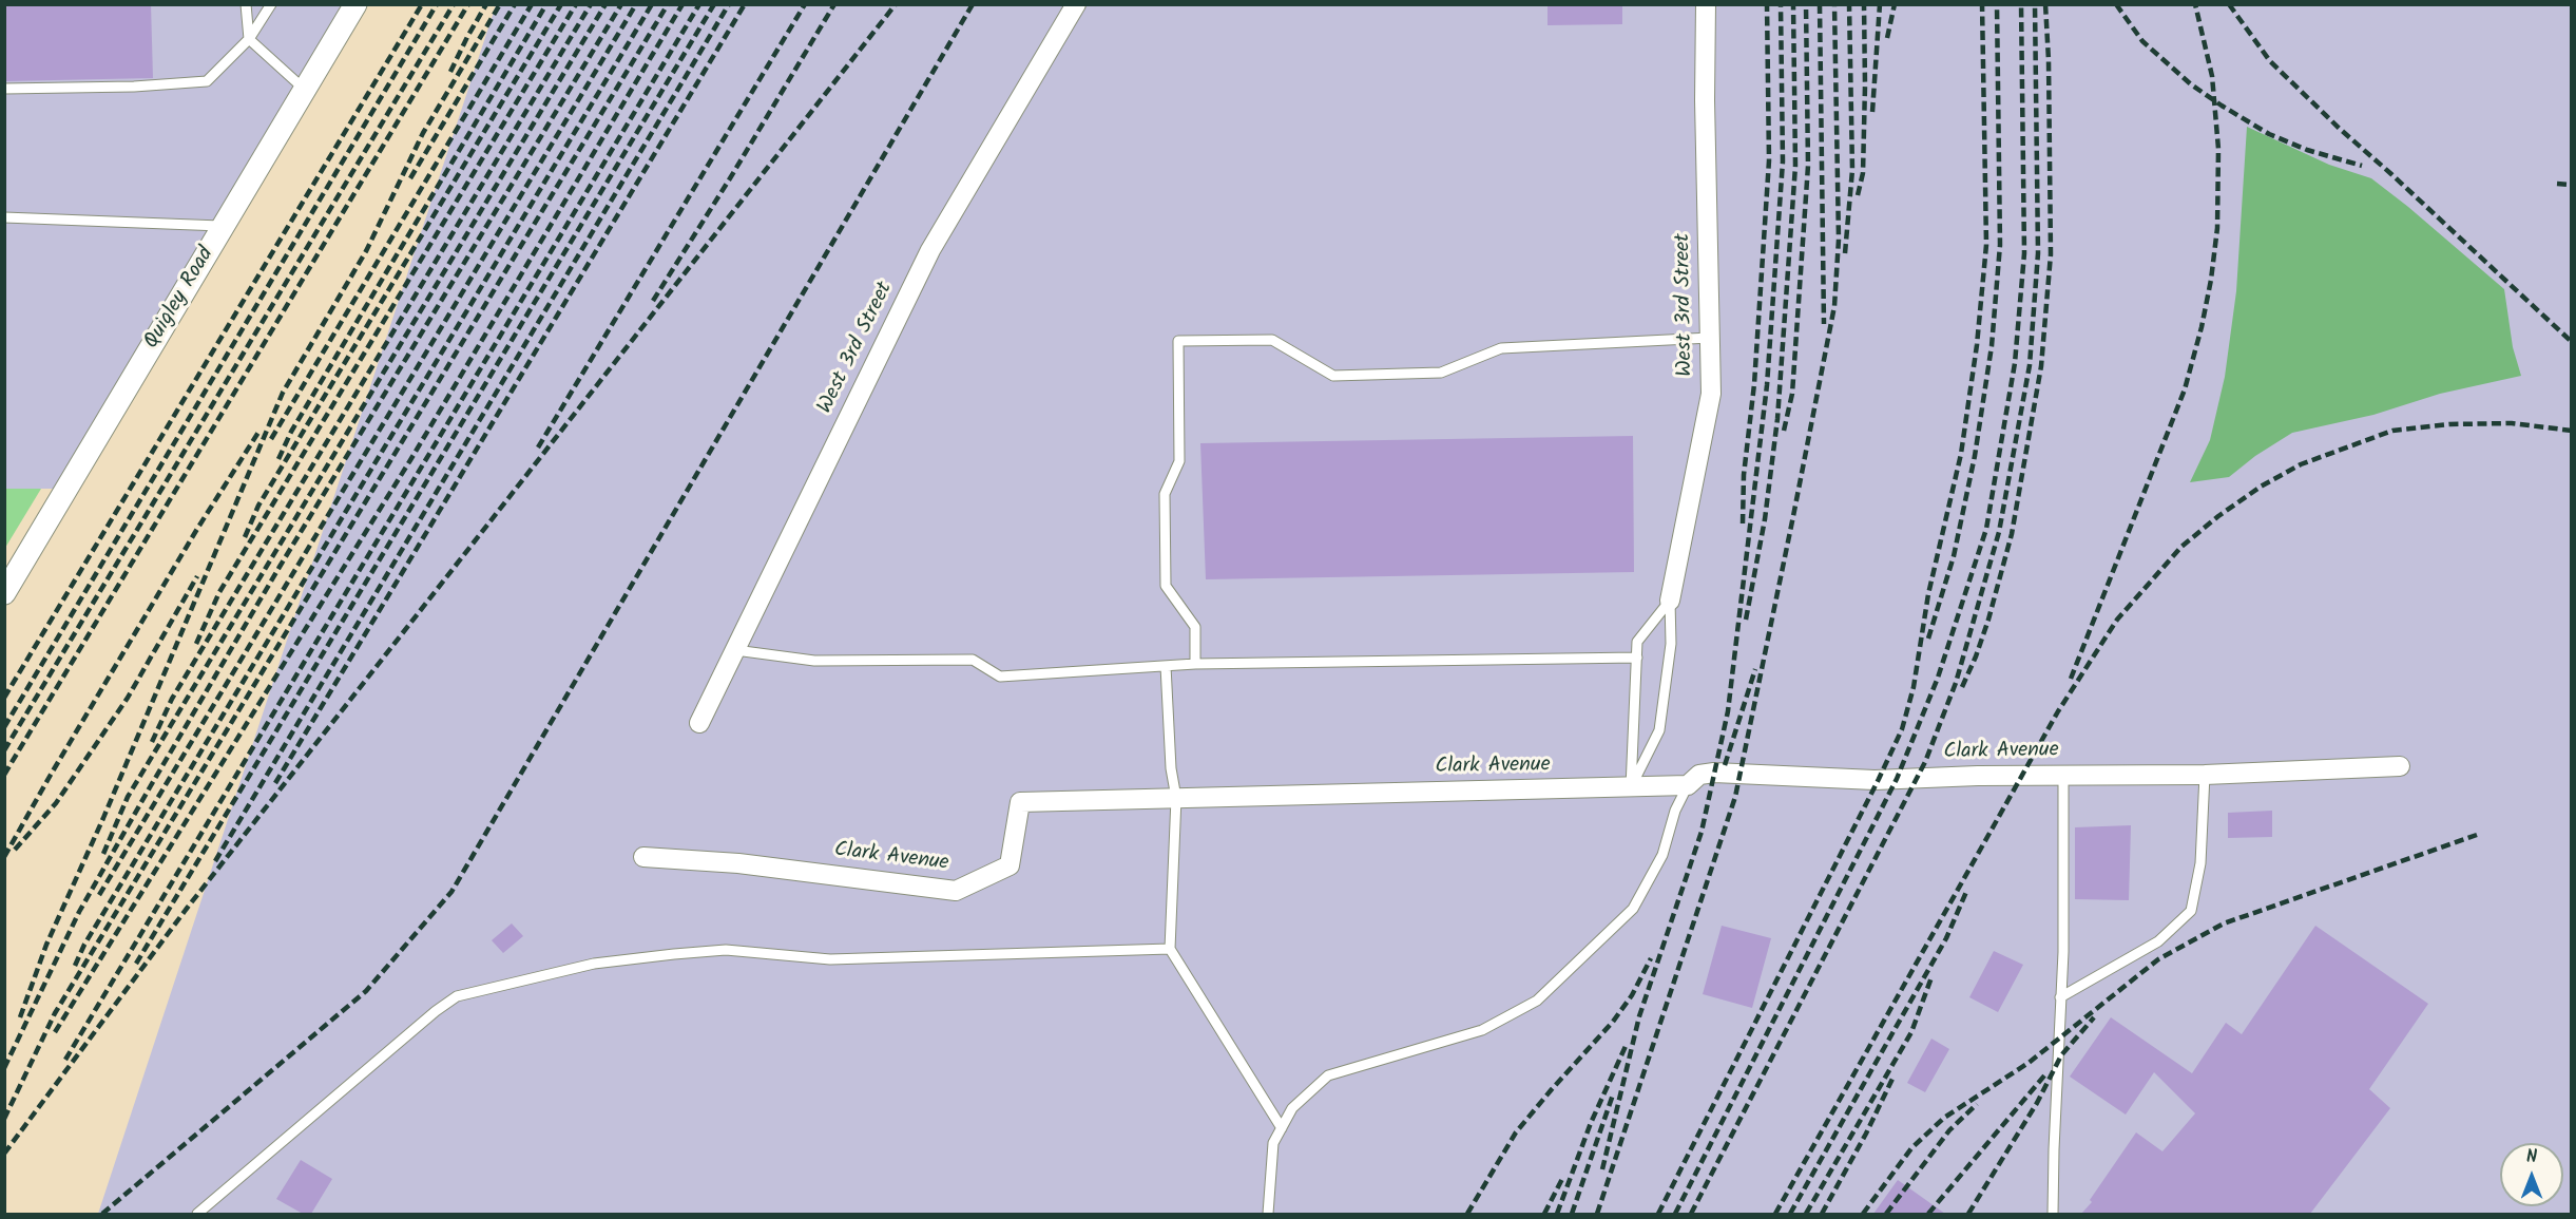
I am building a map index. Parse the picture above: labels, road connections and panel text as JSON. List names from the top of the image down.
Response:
{
  "streets": {
    "street": ["Quigley Road", "West 3rd Street", "Clark Avenue"]
  },
  "crossings": [
    ["West 3rd Street", "Clark Avenue"]
  ],
  "north": "top"
}
